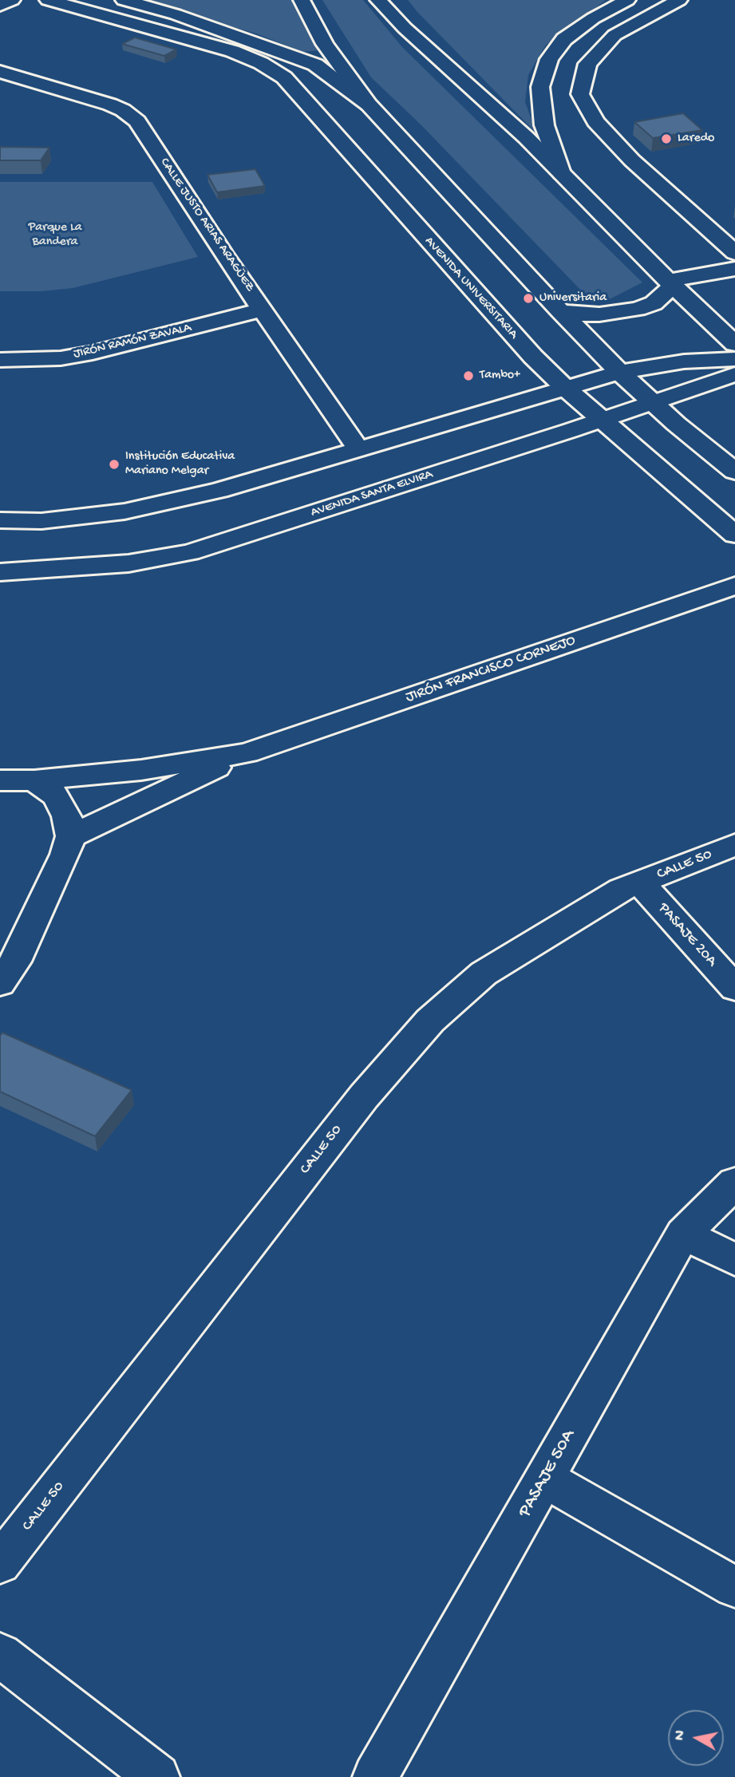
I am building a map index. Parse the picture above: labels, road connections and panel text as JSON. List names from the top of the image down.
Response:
{
  "streets": {
    "main road": [
      "CALLE JUSTO ARIAS ARAGÜEZ",
      "AVENIDA UNIVERSITARIA",
      "JIRÓN RAMÓN ZAVALA",
      "AVENIDA SANTA ELVIRA",
      "JIRÓN FRANCISCO CORNEJO",
      "CALLE 50",
      "PASAJE 20A",
      "PASAJE 50A"
    ]
  },
  "crossings": [
    ["CALLE JUSTO ARIAS ARAGÜEZ", "JIRÓN RAMÓN ZAVALA"],
    ["AVENIDA UNIVERSITARIA", "AVENIDA SANTA ELVIRA"],
    ["CALLE 50", "PASAJE 20A"]
  ],
  "parks": ["Parque La Bandera"],
  "places": [
    "Laredo",
    "Universitaria",
    "Tambo+",
    "Institución Educativa Mariano Melgar"
  ],
  "north": "left"
}
